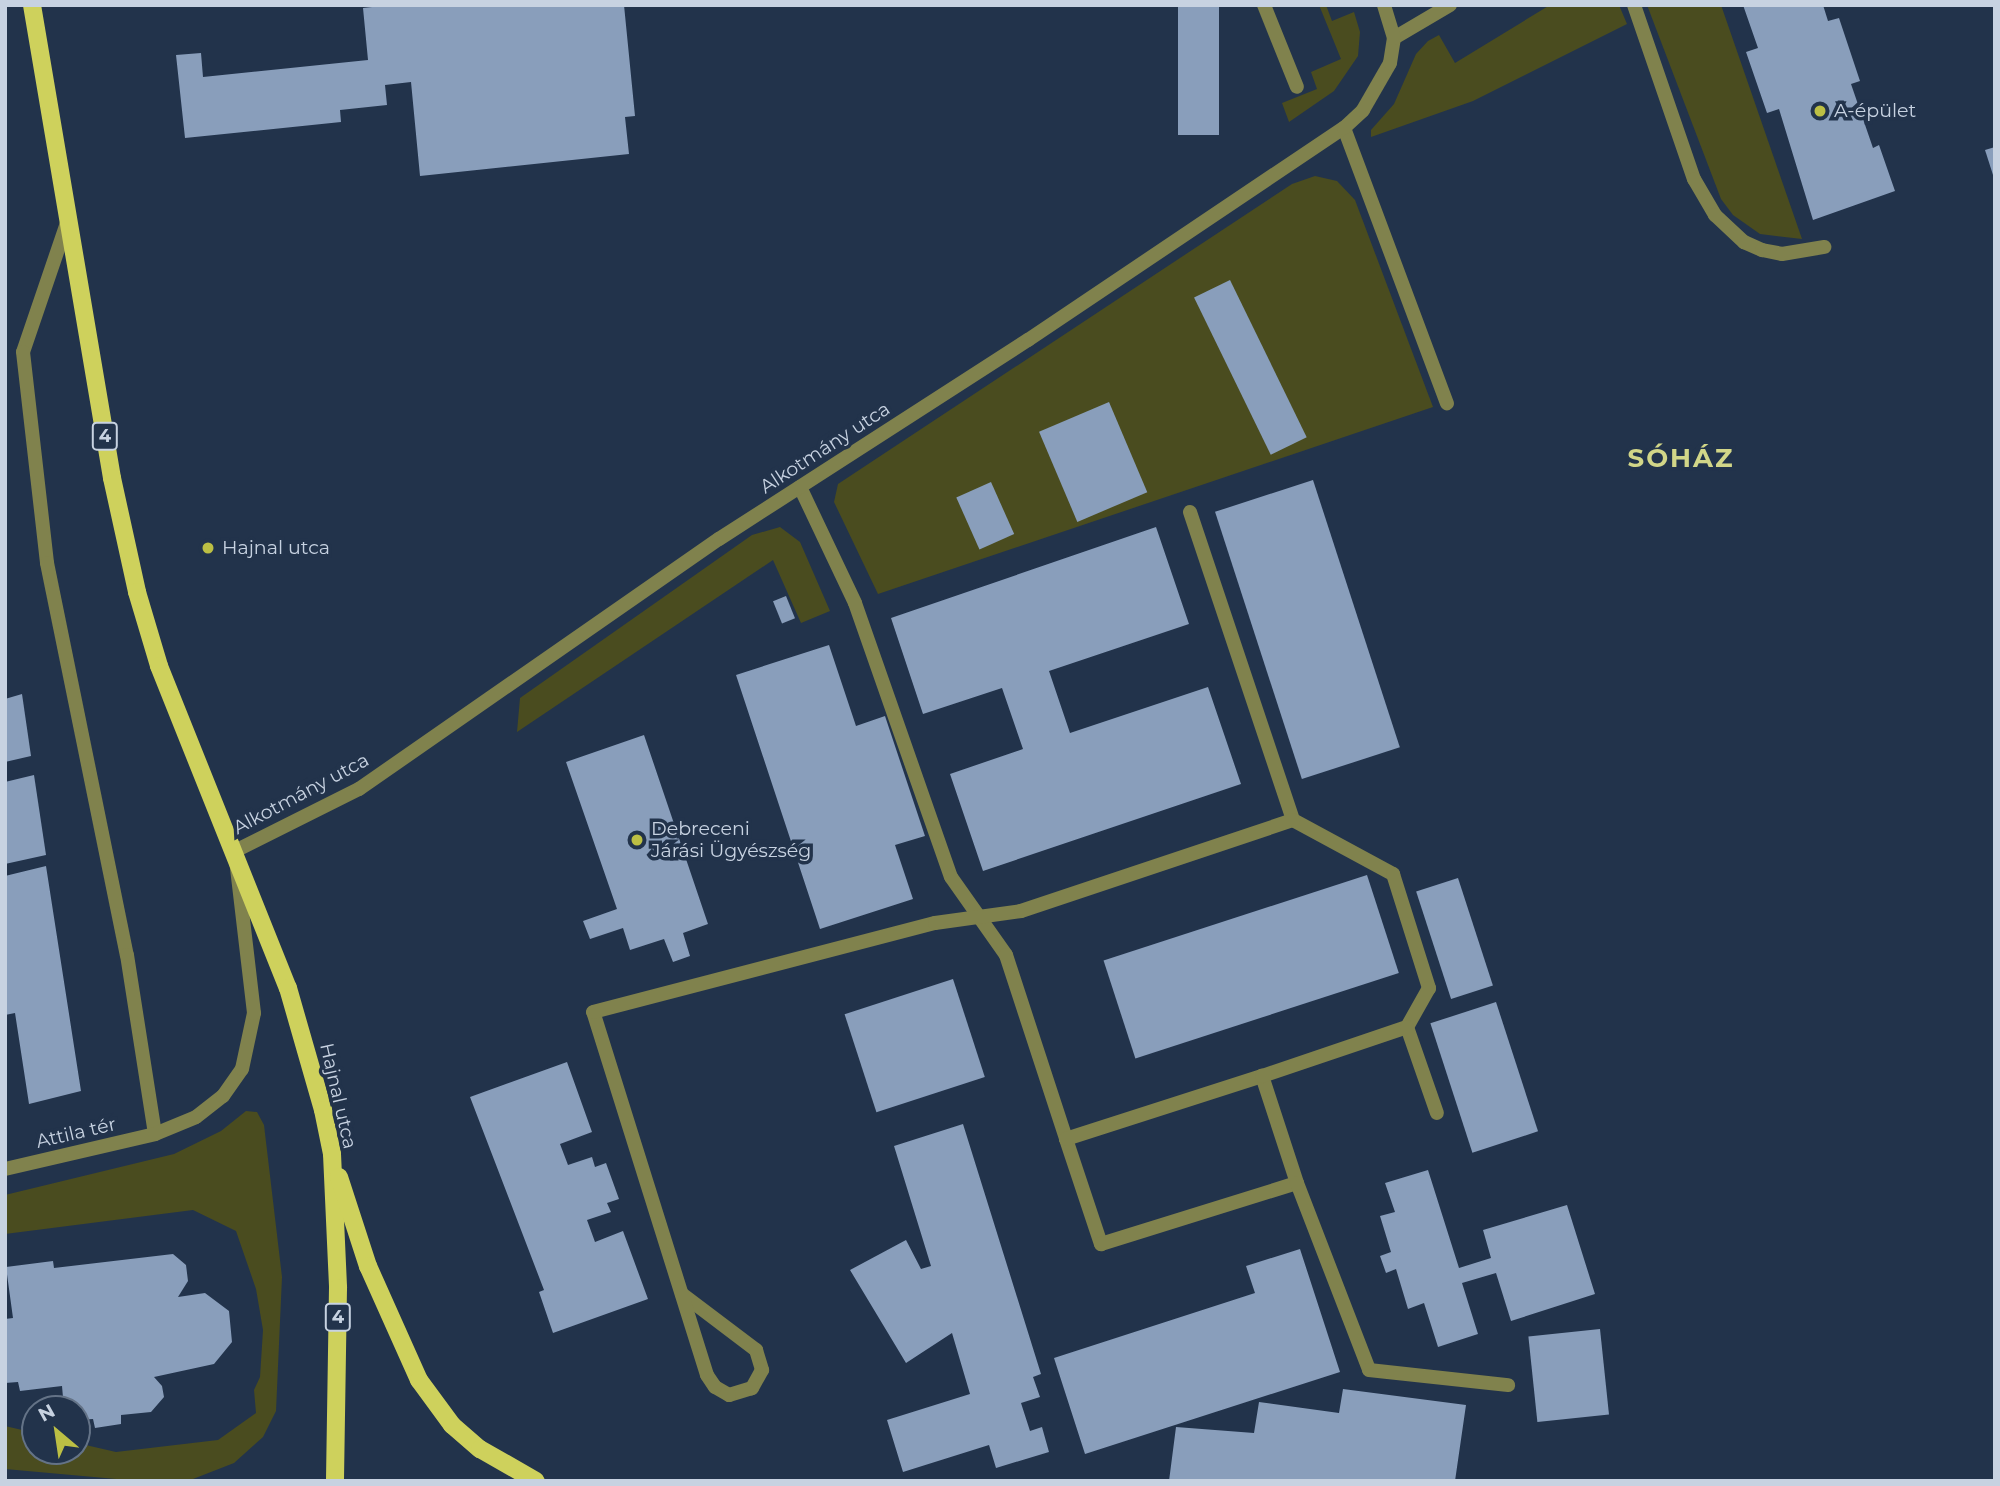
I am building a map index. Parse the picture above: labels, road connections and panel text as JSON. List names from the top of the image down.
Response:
{
  "streets": {
    "main road": ["4", "Hajnal utca"],
    "street": ["Alkotmány utca", "Attila tér"]
  },
  "crossings": [
    ["Alkotmány utca", "Hajnal utca"],
    ["Alkotmány utca", "Attila tér"],
    ["Hajnal utca", "Attila tér"]
  ],
  "districts": ["SÓHÁZ"],
  "places": ["A-épület", "Hajnal utca", "Debreceni Járási Ügyészség"],
  "north": "top left"
}
